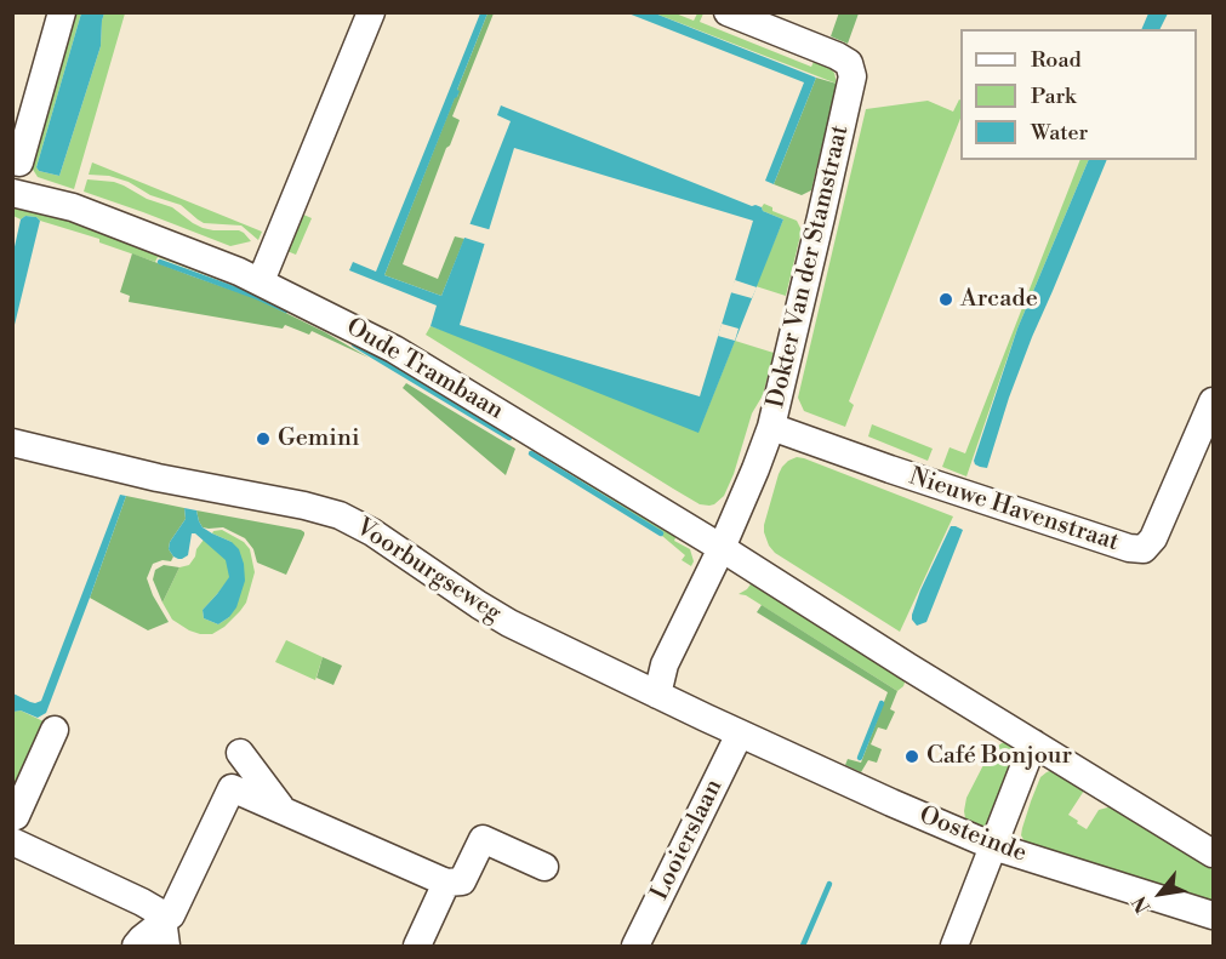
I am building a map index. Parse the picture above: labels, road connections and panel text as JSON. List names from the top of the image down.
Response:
{
  "streets": {
    "street": [
      "Dokter Van der Stamstraat",
      "Oude Trambaan",
      "Nieuwe Havenstraat",
      "Voorburgseweg",
      "Oosteinde",
      "Looierslaan"
    ]
  },
  "crossings": [
    ["Dokter Van der Stamstraat", "Oude Trambaan"],
    ["Dokter Van der Stamstraat", "Nieuwe Havenstraat"],
    ["Dokter Van der Stamstraat", "Voorburgseweg"],
    ["Voorburgseweg", "Oosteinde"],
    ["Voorburgseweg", "Looierslaan"],
    ["Oosteinde", "Looierslaan"]
  ],
  "places": ["Arcade", "Gemini", "Café Bonjour"],
  "legend": ["Road", "Park", "Water"],
  "north": "bottom left"
}
